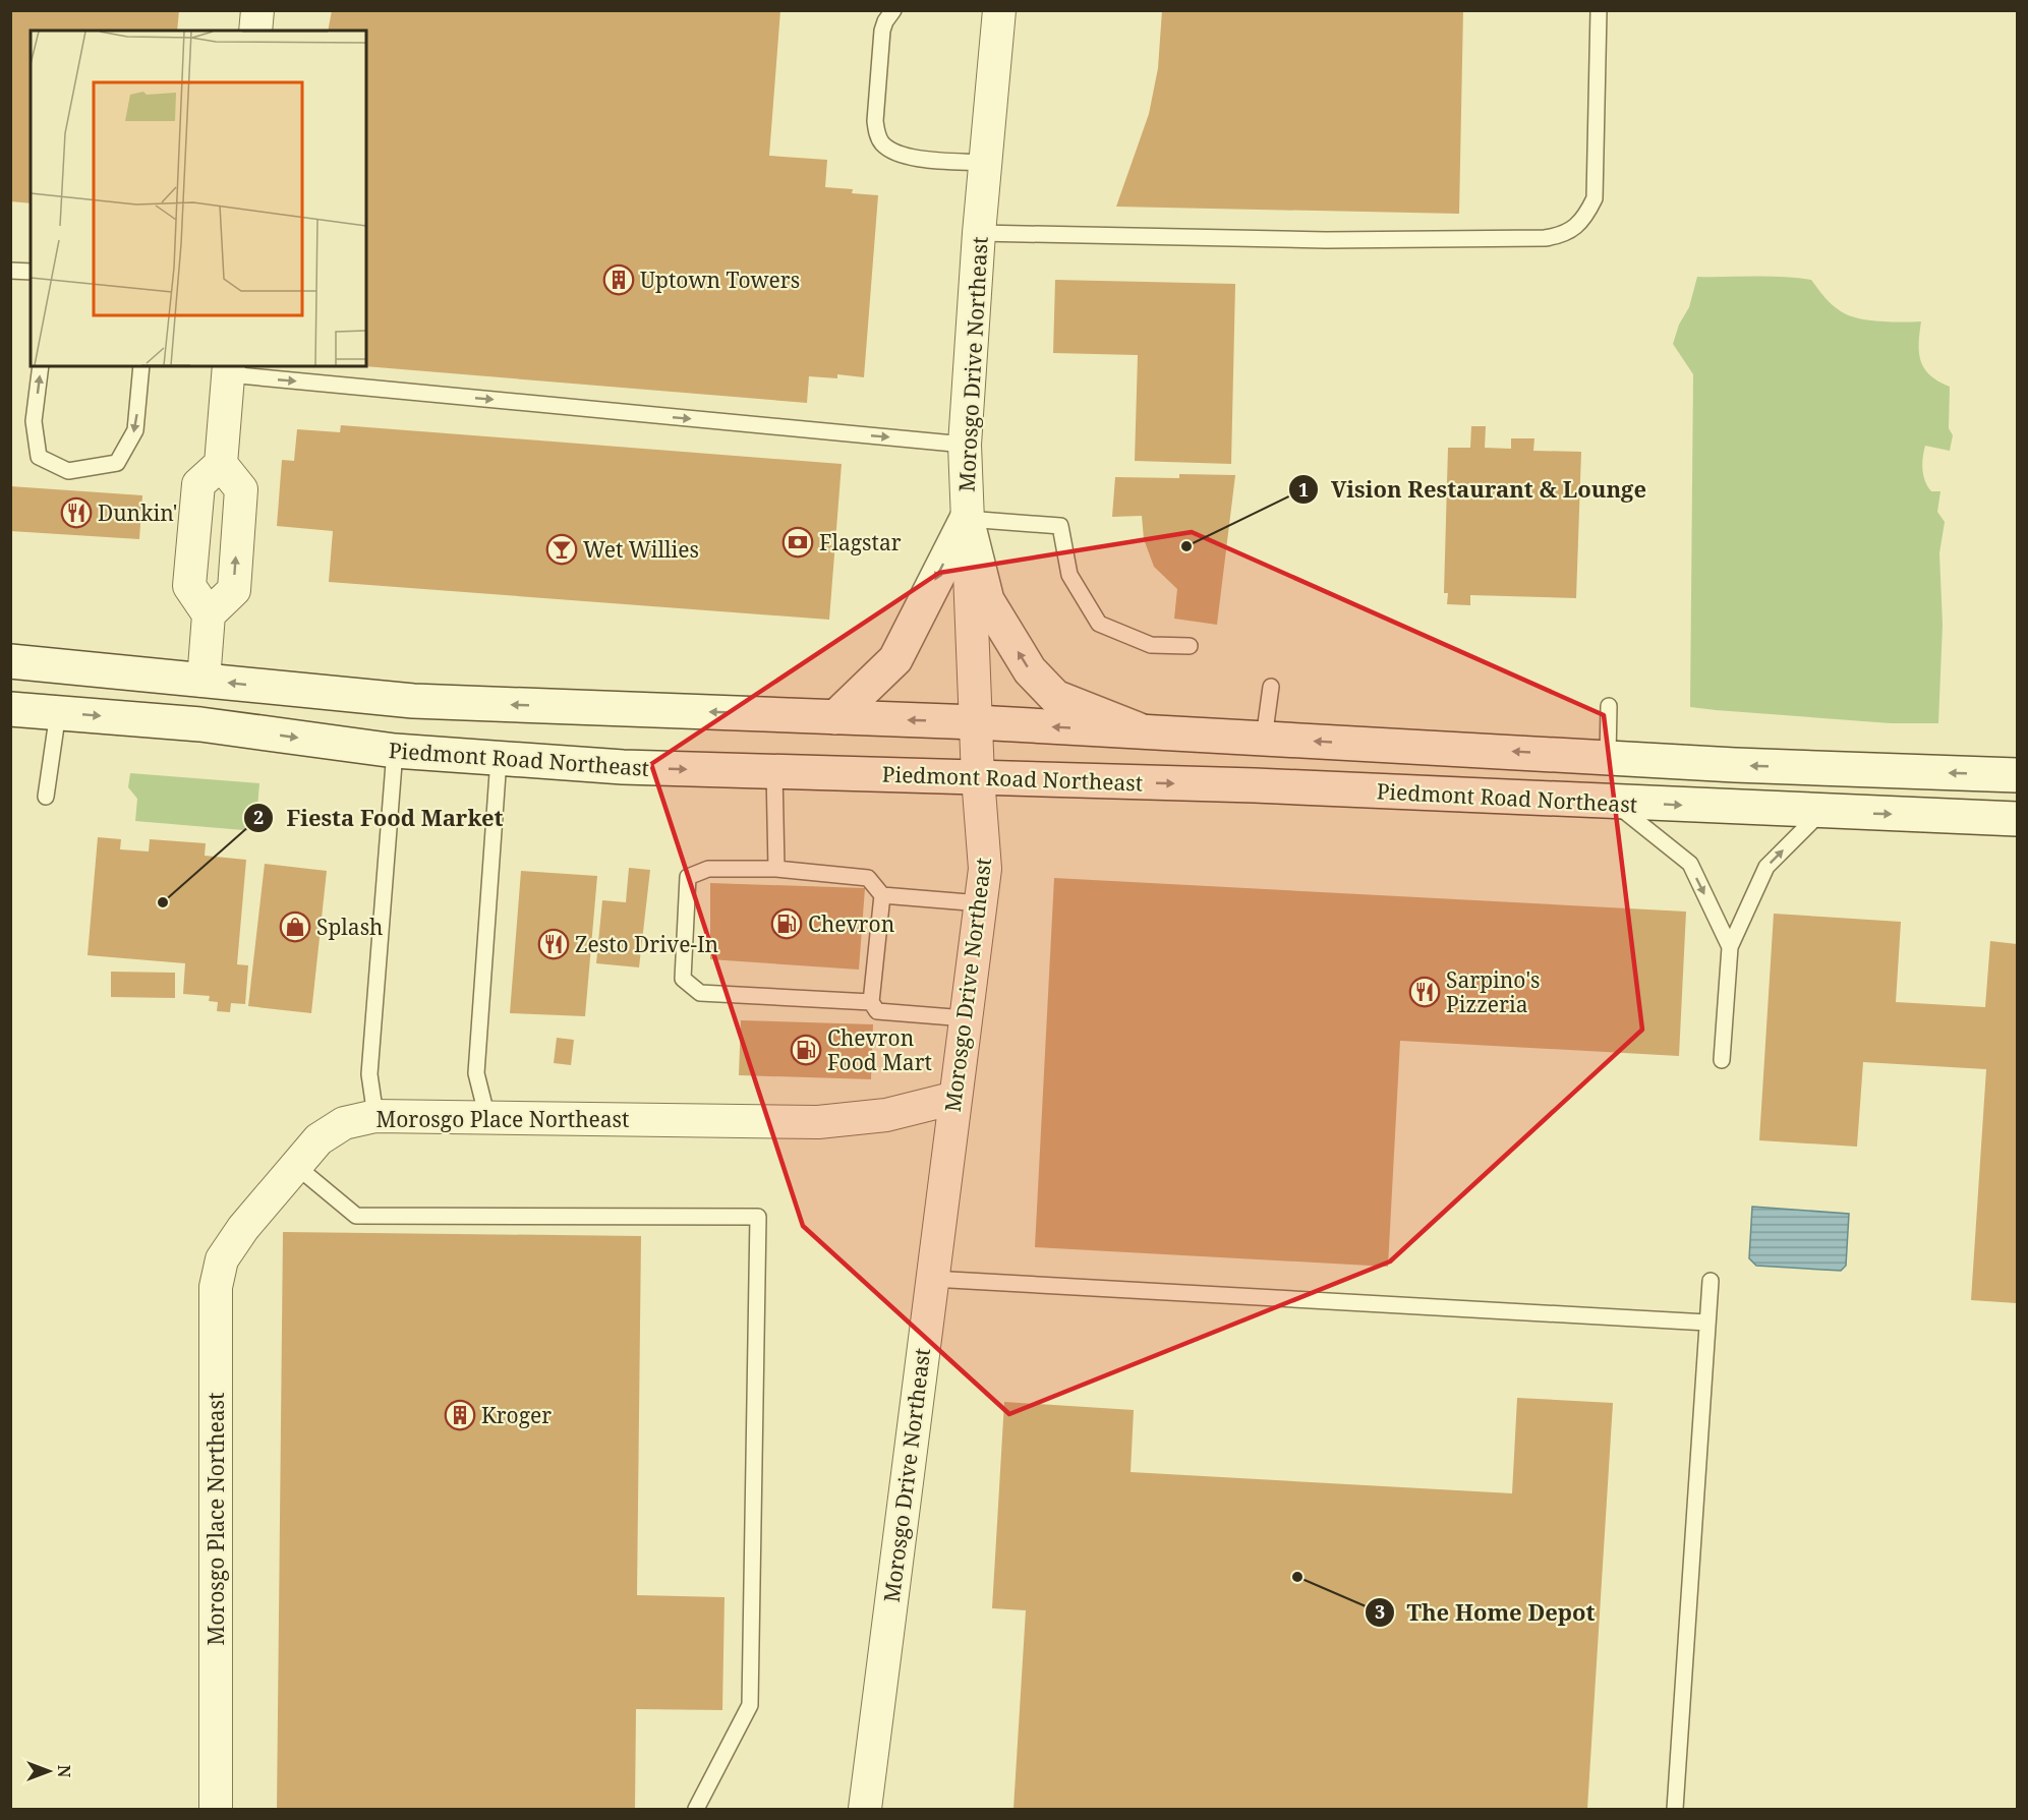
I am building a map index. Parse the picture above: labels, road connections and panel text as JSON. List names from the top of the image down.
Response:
{
  "streets": {
    "main road": ["Piedmont Road Northeast"],
    "street": ["Morosgo Drive Northeast", "Morosgo Place Northeast"]
  },
  "crossings": [
    ["Morosgo Drive Northeast", "Piedmont Road Northeast"],
    ["Morosgo Drive Northeast", "Morosgo Place Northeast"]
  ],
  "places": {
    "building": ["Uptown Towers", "Kroger"],
    "restaurant": ["Dunkin'", "Zesto Drive-In", "Sarpino's Pizzeria"],
    "bank": ["Flagstar"],
    "other": ["Vision Restaurant & Lounge", "Fiesta Food Market", "The Home Depot"],
    "bar": ["Wet Willies"],
    "fuel station": ["Chevron", "Chevron Food Mart"],
    "shop": ["Splash"]
  },
  "north": "right"
}
